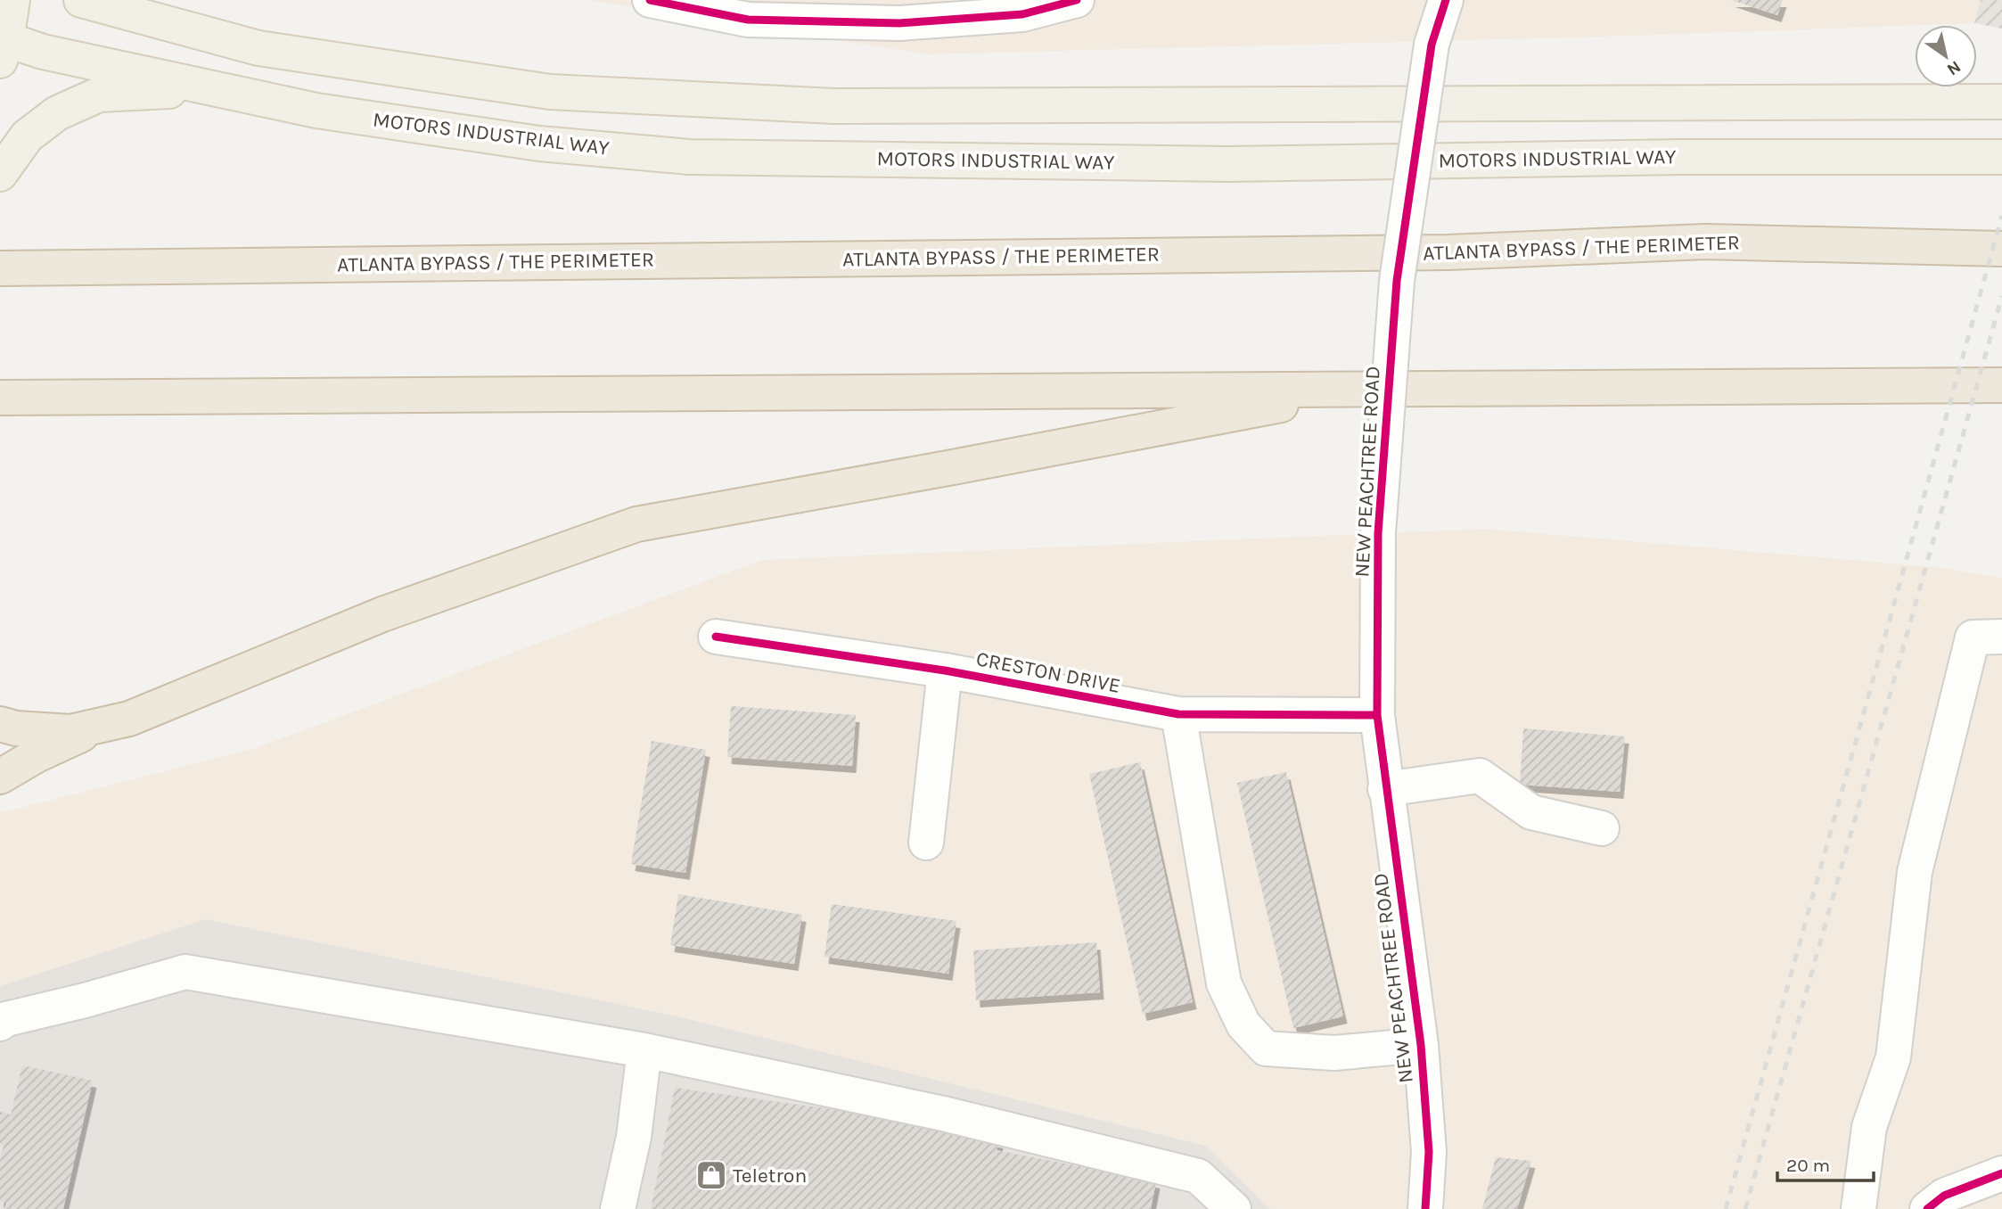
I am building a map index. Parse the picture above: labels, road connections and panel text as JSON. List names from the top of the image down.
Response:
{
  "streets": {
    "highway": ["ATLANTA BYPASS / THE PERIMETER"],
    "main road": ["MOTORS INDUSTRIAL WAY"],
    "street": ["NEW PEACHTREE ROAD", "CRESTON DRIVE"]
  },
  "crossings": [
    ["NEW PEACHTREE ROAD", "CRESTON DRIVE"]
  ],
  "places": {
    "shop": ["Teletron"]
  },
  "scale_bar": "20 m",
  "north": "bottom right"
}
